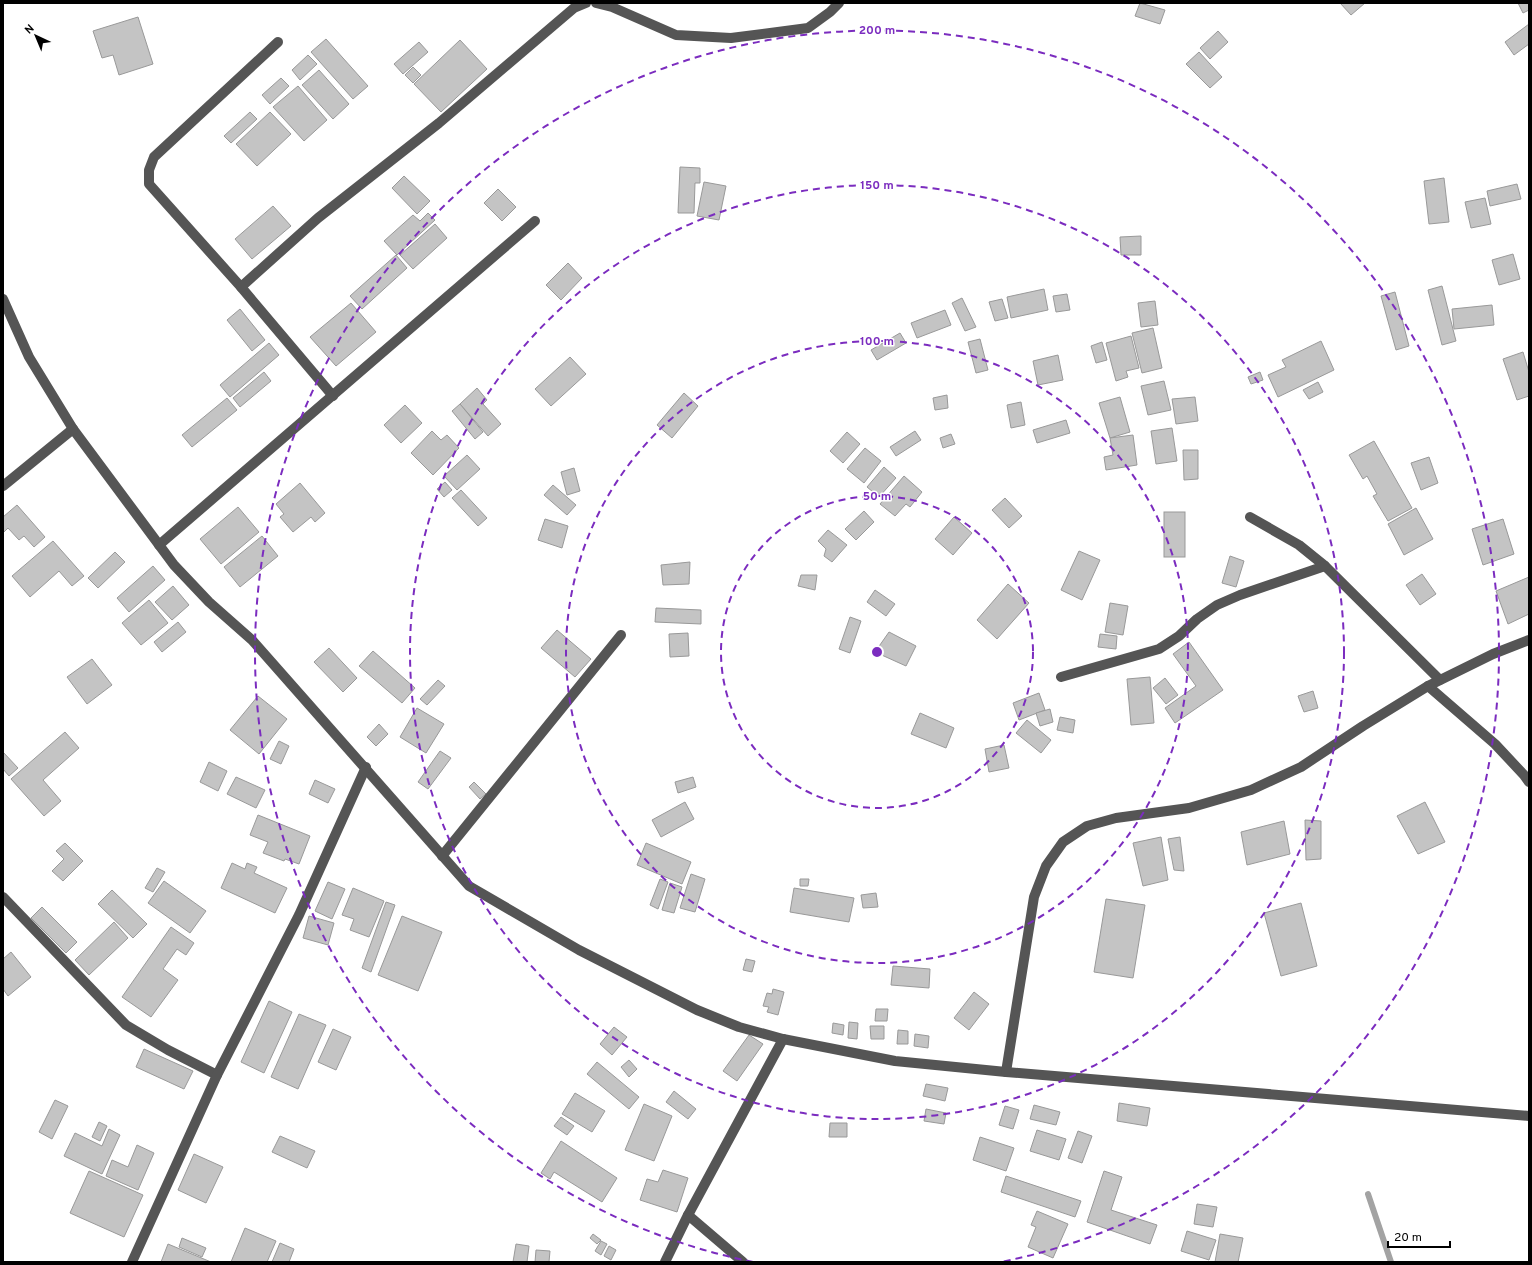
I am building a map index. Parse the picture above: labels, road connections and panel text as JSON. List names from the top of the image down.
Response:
{
  "scale_bar": "20 m",
  "north": "top left",
  "rings": [
    "200 m",
    "150 m",
    "100 m",
    "50 m"
  ]
}
